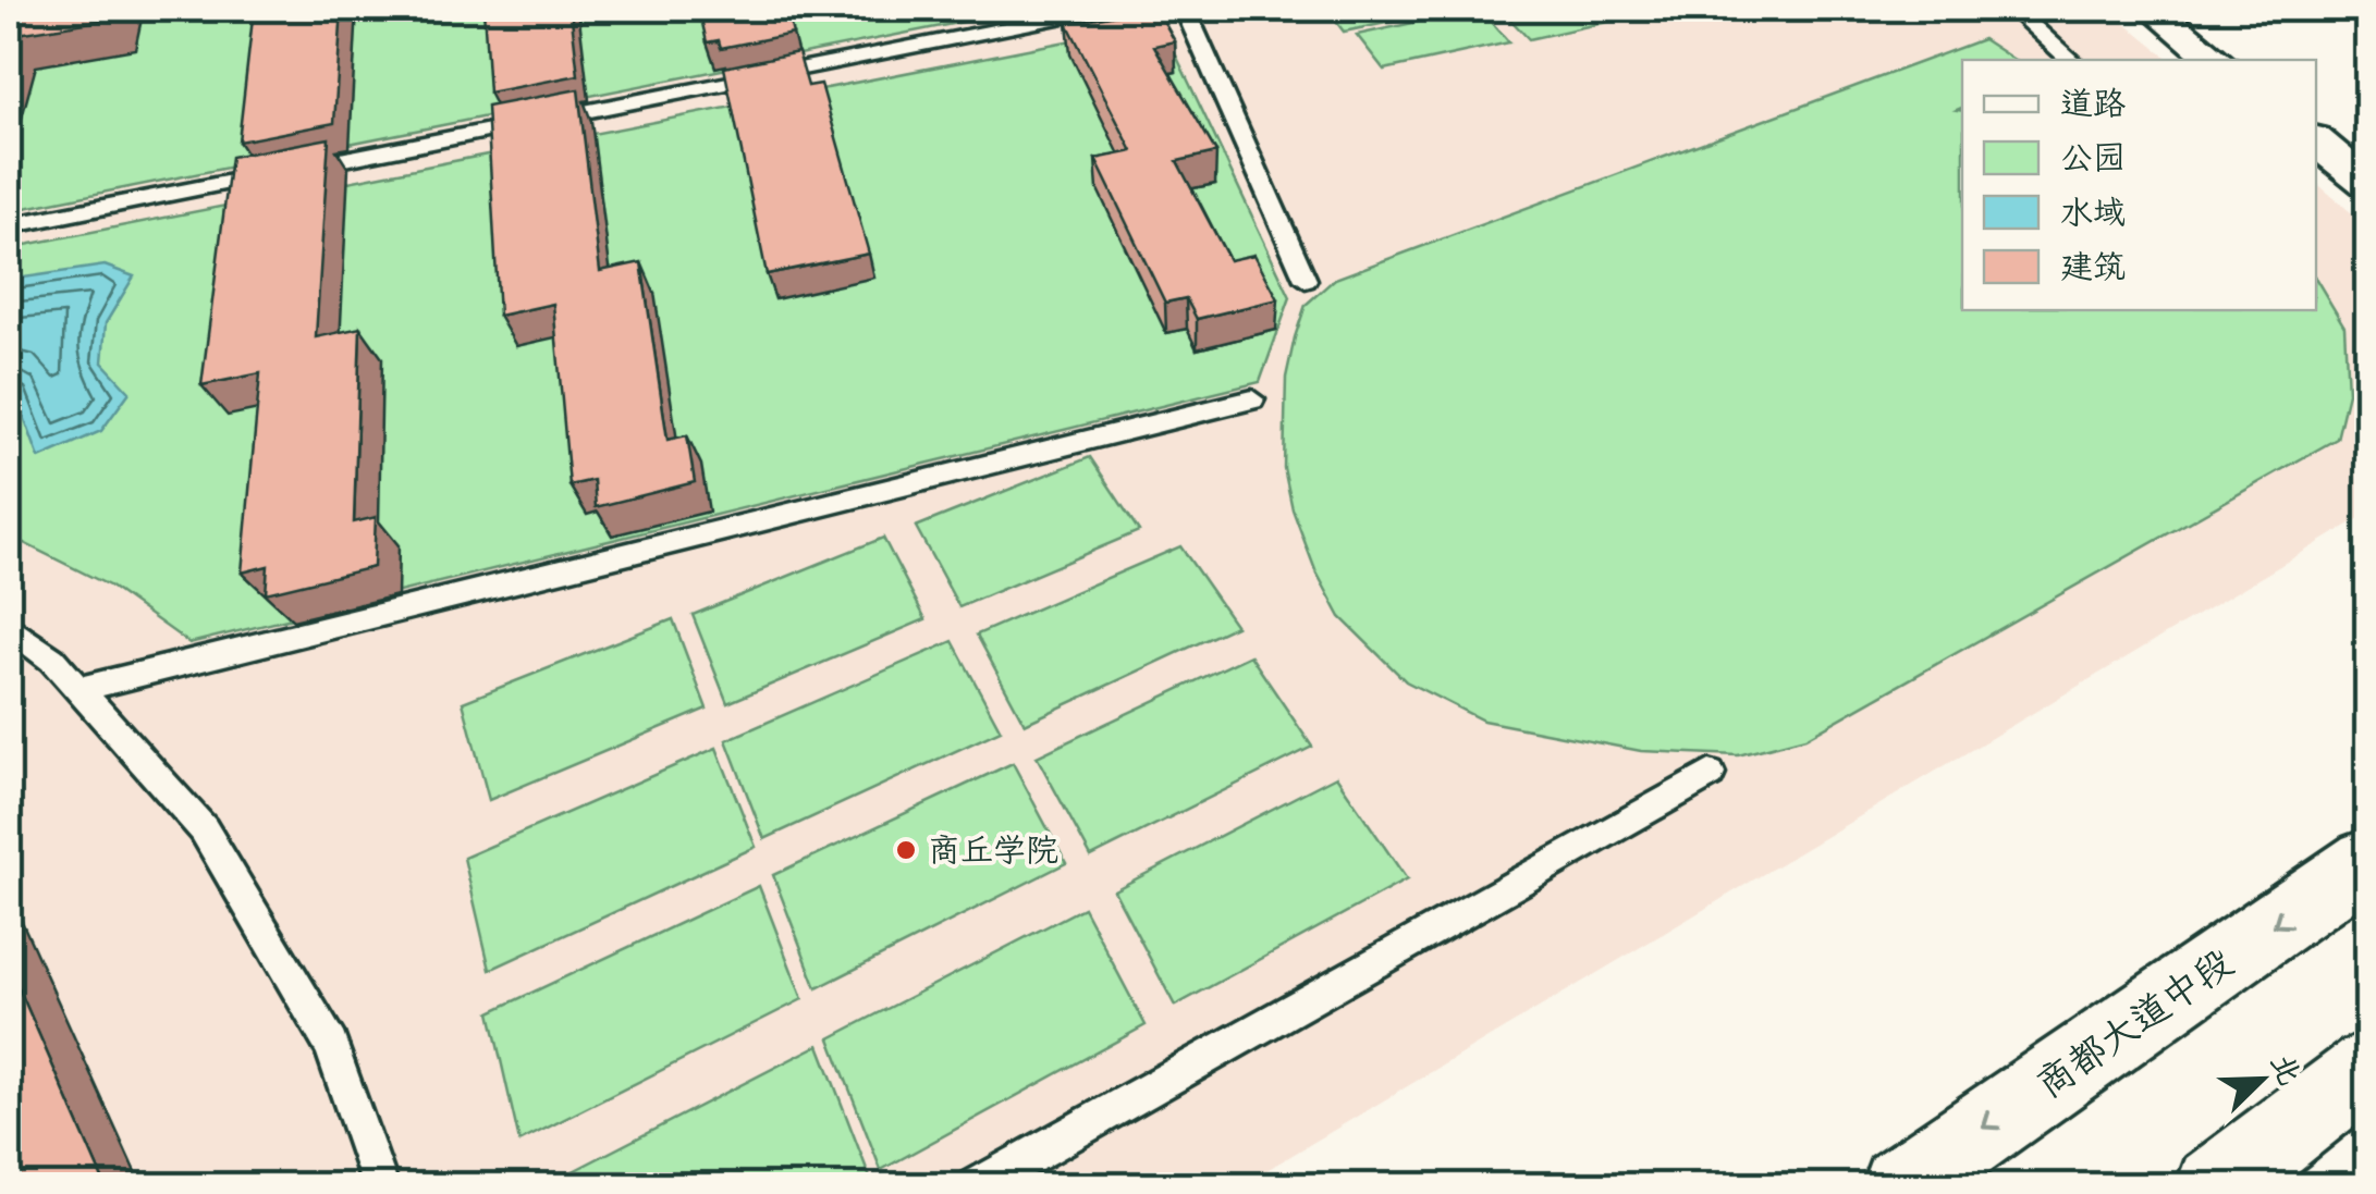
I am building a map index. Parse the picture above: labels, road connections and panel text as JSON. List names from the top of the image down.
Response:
{
  "streets": {
    "highway": ["商都大道中段"]
  },
  "places": ["商丘学院"],
  "legend": [
    "道路",
    "公园",
    "水域",
    "建筑"
  ],
  "north": "top right"
}
